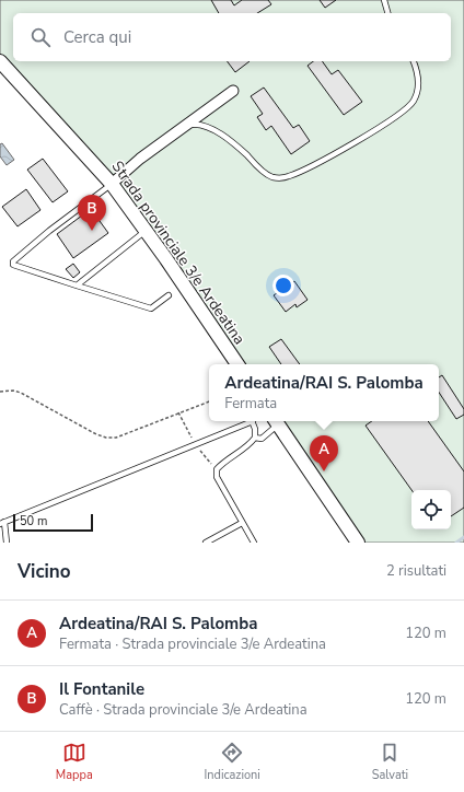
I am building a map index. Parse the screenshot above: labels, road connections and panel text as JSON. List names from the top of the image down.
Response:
{
  "streets": {
    "main road": ["Strada provinciale 3/e Ardeatina"]
  },
  "scale_bar": "50 m",
  "page": {
    "search": "Cerca qui",
    "pins": ["B", "A"],
    "popup": ["Ardeatina/RAI S. Palomba", "Fermata"],
    "scale": "50 m",
    "heading": ["Vicino", "2 risultati"],
    "list": [
      {
        "mark": "A",
        "name": "Ardeatina/RAI S. Palomba",
        "note": "Fermata · Strada provinciale 3/e Ardeatina",
        "value": "120 m"
      },
      {
        "mark": "B",
        "name": "Il Fontanile",
        "note": "Caffè · Strada provinciale 3/e Ardeatina",
        "value": "120 m"
      }
    ],
    "nav": ["Mappa", "Indicazioni", "Salvati"]
  }
}
